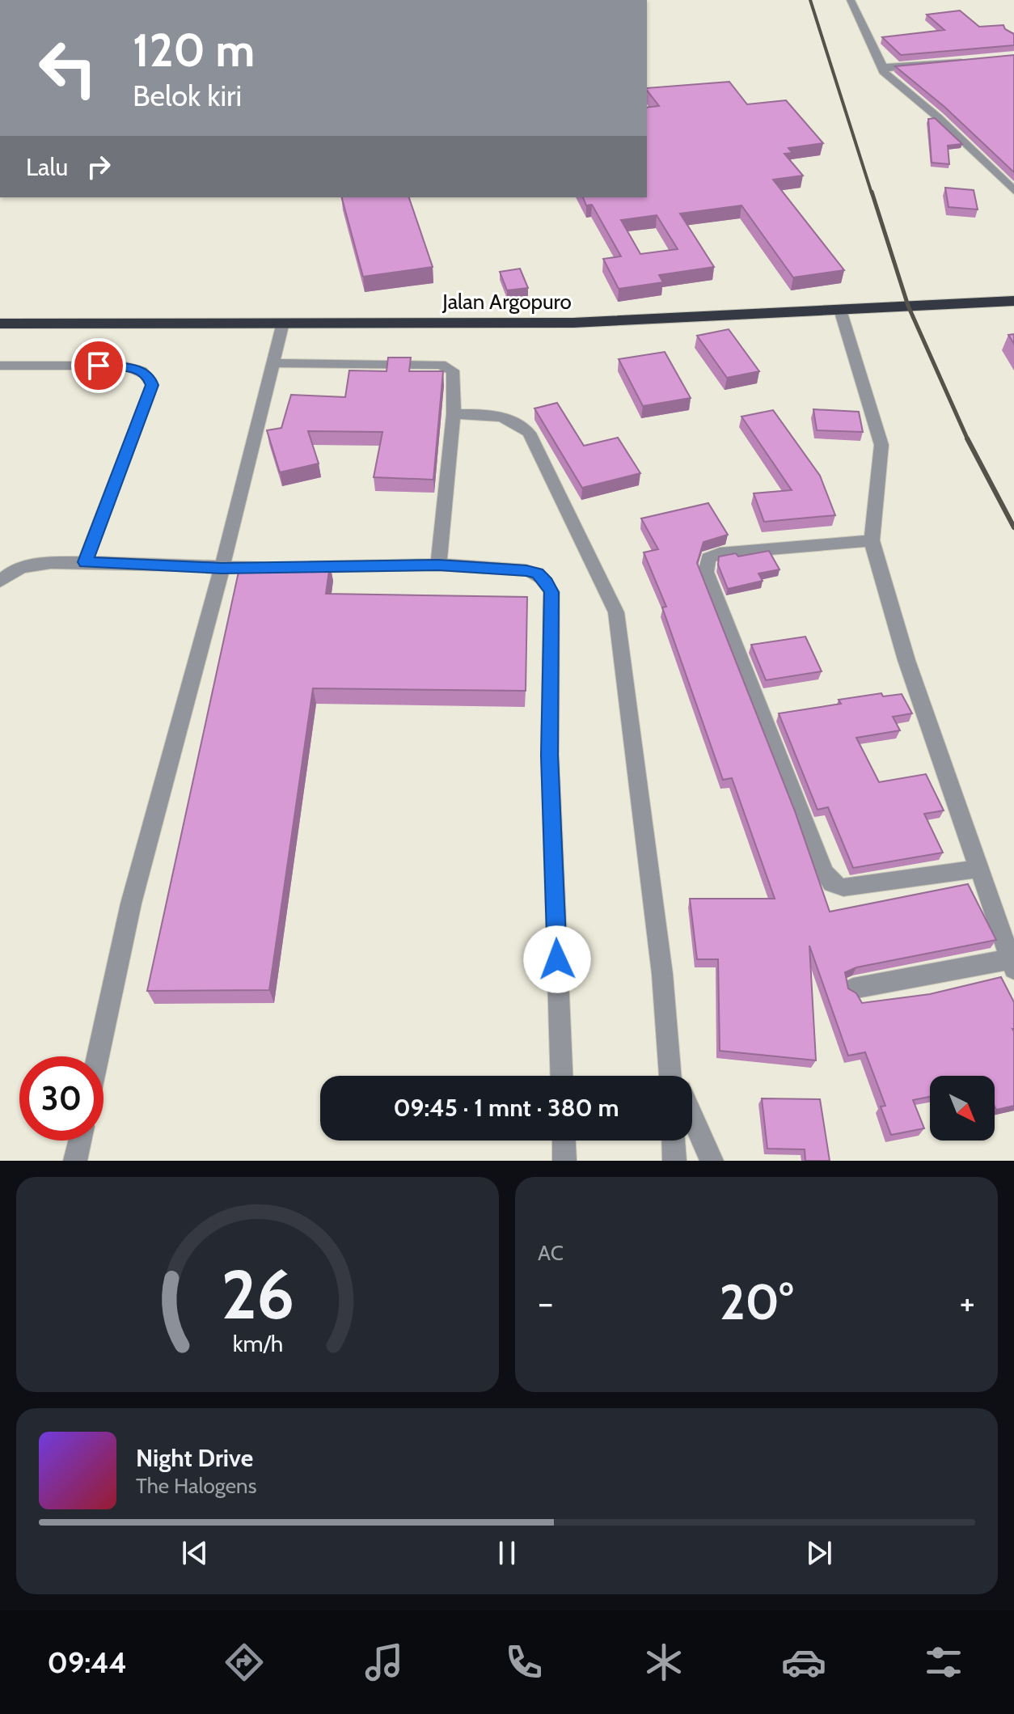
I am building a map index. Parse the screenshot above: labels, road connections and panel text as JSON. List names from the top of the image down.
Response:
{
  "streets": {
    "highway": ["Jalan Argopuro"]
  },
  "north": "bottom right",
  "page": {
    "turn": ["120 m", "Belok kiri"],
    "then": "Lalu",
    "limit": "30",
    "trip": "09:45 · 1 mnt · 380 m",
    "tile": "AC",
    "heat": ["−", "20°", "+"],
    "song": ["Night Drive", "The Halogens"],
    "tabs": "09:44",
    "gauge": ["26", "km/h"]
  }
}
